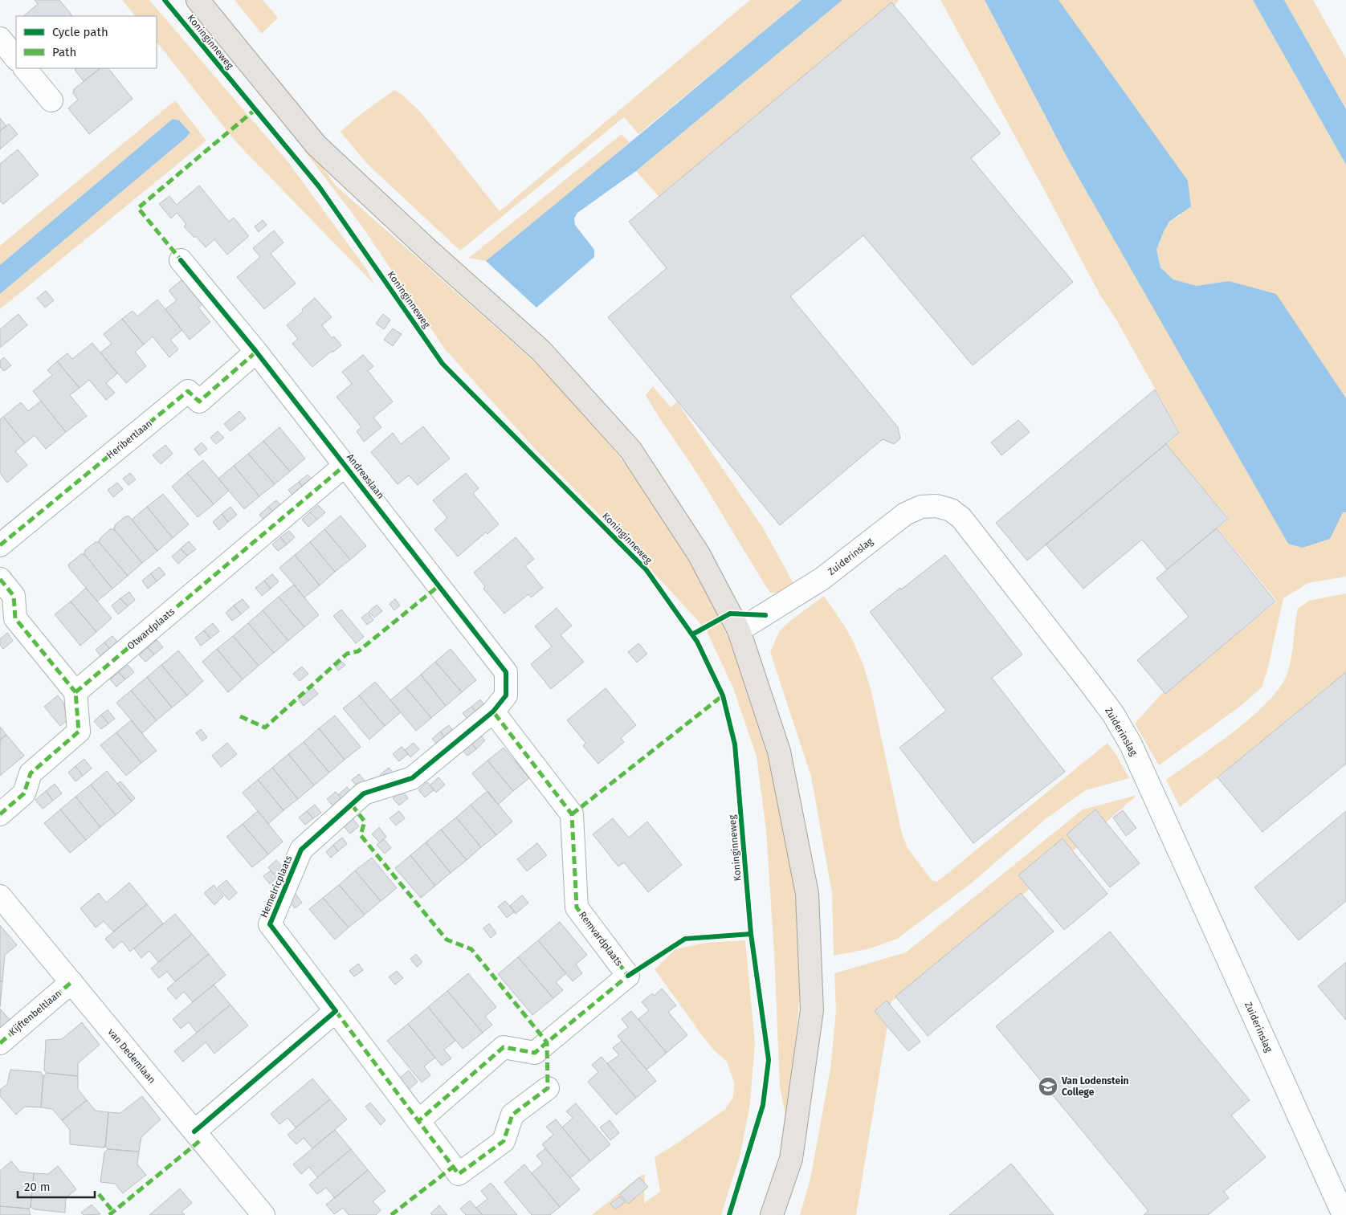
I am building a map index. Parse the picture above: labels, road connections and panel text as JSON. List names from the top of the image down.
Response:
{
  "streets": {
    "main road": ["Koninginneweg"],
    "street": [
      "Heribertlaan",
      "Andreaslaan",
      "Zuiderinslag",
      "Otwardplaats",
      "Hemelricplaats",
      "Remvardplaats",
      "Kijftenbeltlaan",
      "van Dedemlaan"
    ]
  },
  "crossings": [
    ["Koninginneweg", "Zuiderinslag"],
    ["Heribertlaan", "Andreaslaan"],
    ["Andreaslaan", "Otwardplaats"],
    ["Andreaslaan", "Hemelricplaats"],
    ["Andreaslaan", "Remvardplaats"],
    ["Hemelricplaats", "Remvardplaats"],
    ["Kijftenbeltlaan", "van Dedemlaan"]
  ],
  "places": {
    "school or university": ["Van Lodenstein College"]
  },
  "legend": ["Cycle path", "Path"],
  "scale_bar": "20 m"
}
